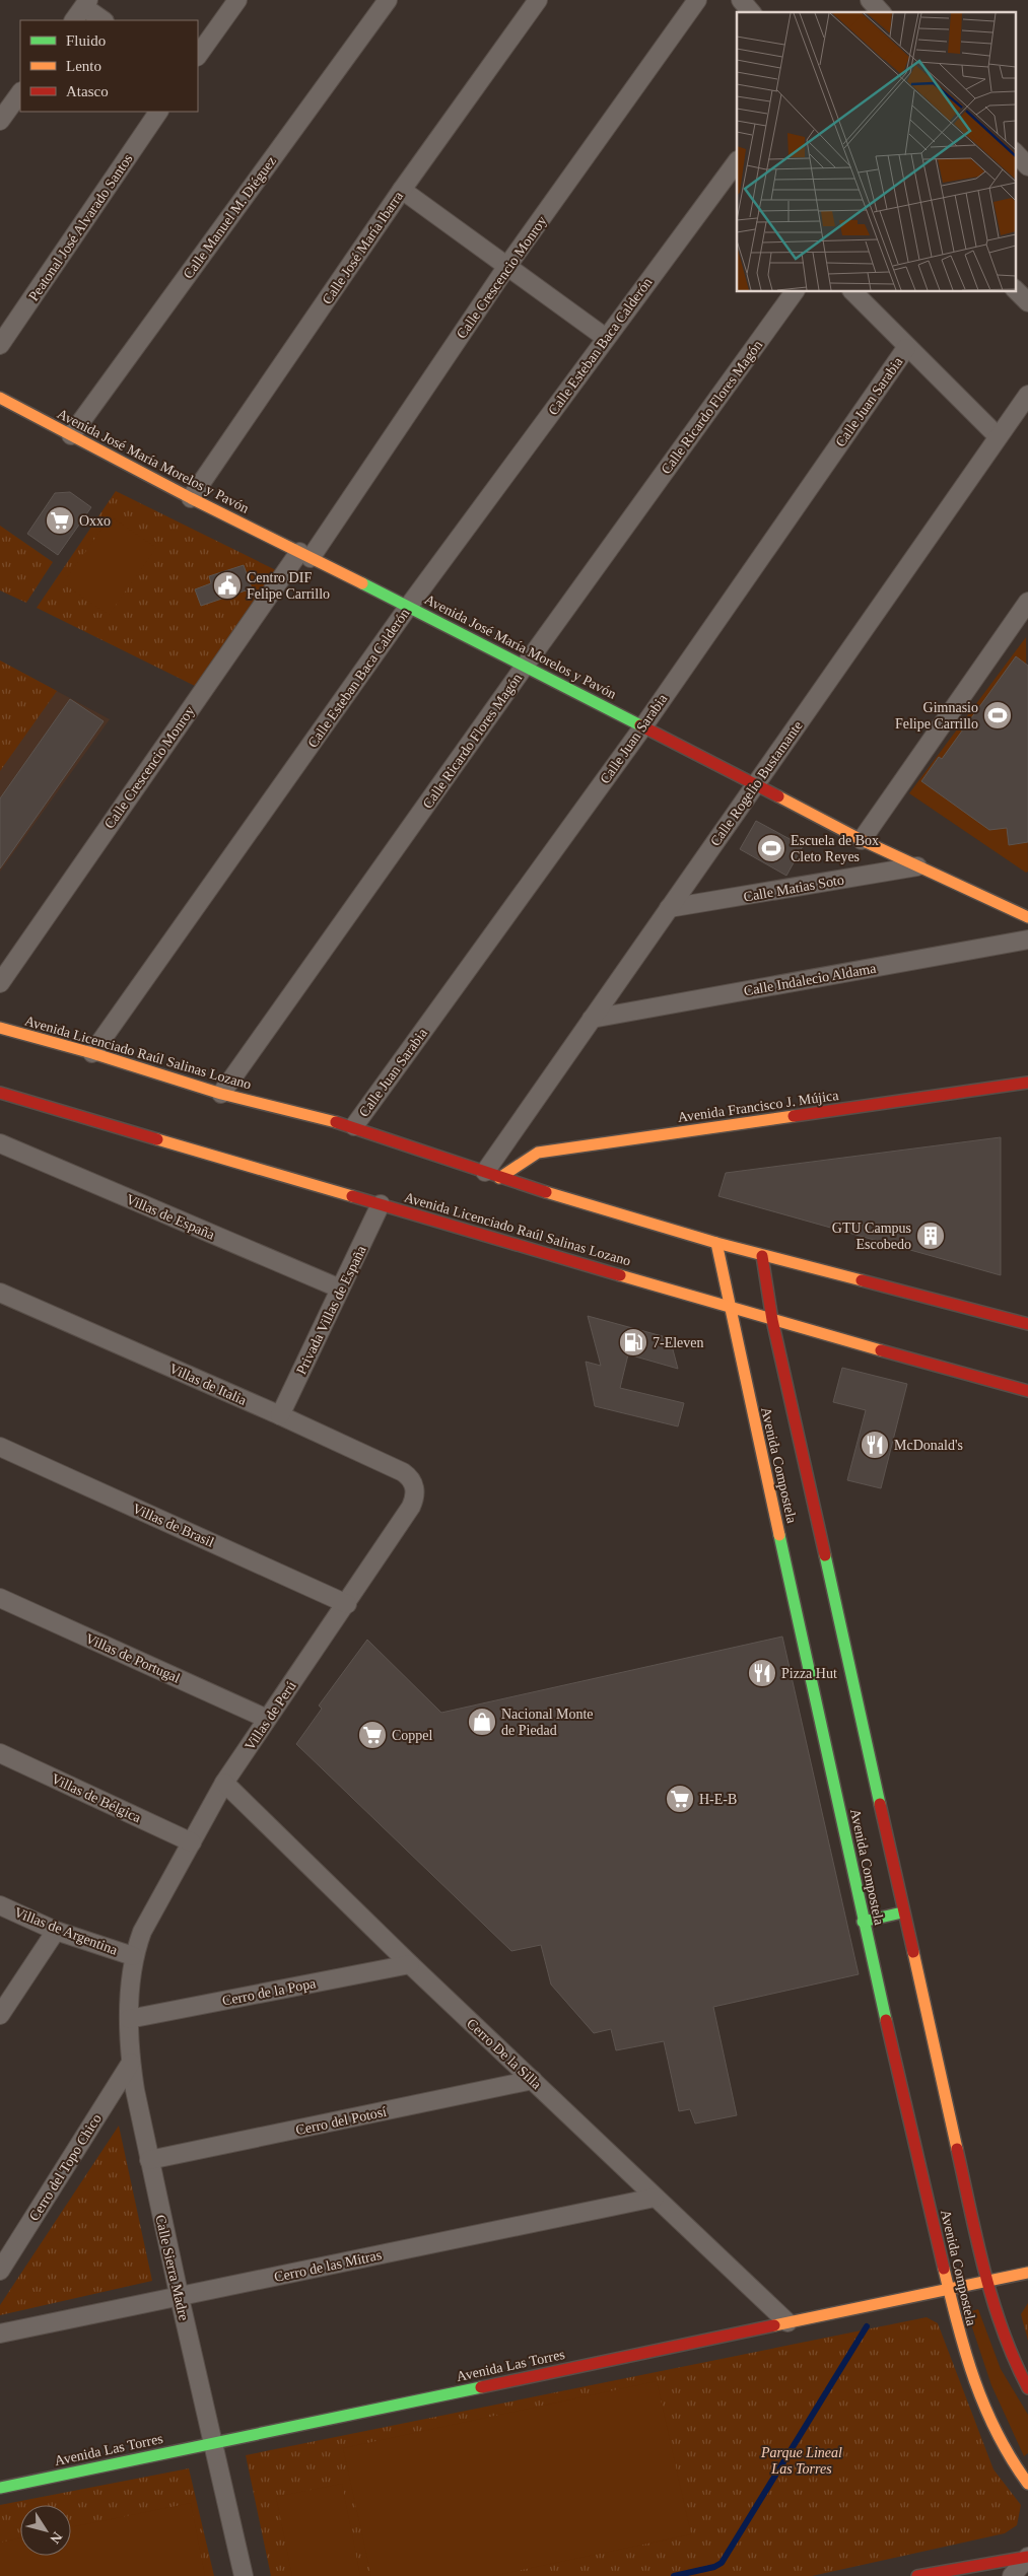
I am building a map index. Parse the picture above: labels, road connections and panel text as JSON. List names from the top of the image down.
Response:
{
  "streets": {
    "street": [
      "Calle Manuel M. Diéguez",
      "Peatonal José Alvarado Santos",
      "Calle José María Ibarra",
      "Calle Crescencio Monroy",
      "Calle Esteban Baca Calderón",
      "Calle Juan Sarabia",
      "Calle Ricardo Flores Magón",
      "Avenida José María Morelos y Pavón",
      "Calle Rogelio Bustamante",
      "Calle Matias Soto",
      "Calle Indalecio Aldama",
      "Avenida Licenciado Raúl Salinas Lozano",
      "Avenida Francisco J. Mújica",
      "Villas de España",
      "Privada Villas de España",
      "Villas de Italia",
      "Avenida Compostela",
      "Villas de Brasil",
      "Villas de Portugal",
      "Villas de Perú",
      "Villas de Bélgica",
      "Villas de Argentina",
      "Cerro de la Popa",
      "Cerro De la Silla",
      "Cerro del Potosí",
      "Cerro del Topo Chico",
      "Cerro de las Mitras",
      "Calle Sierra Madre",
      "Avenida Las Torres"
    ]
  },
  "crossings": [
    ["Calle Manuel M. Diéguez", "Avenida José María Morelos y Pavón"],
    ["Calle José María Ibarra", "Avenida José María Morelos y Pavón"],
    ["Calle Crescencio Monroy", "Avenida José María Morelos y Pavón"],
    ["Calle Esteban Baca Calderón", "Avenida José María Morelos y Pavón"],
    ["Calle Esteban Baca Calderón", "Avenida Licenciado Raúl Salinas Lozano"],
    ["Calle Juan Sarabia", "Avenida José María Morelos y Pavón"],
    ["Calle Juan Sarabia", "Avenida Licenciado Raúl Salinas Lozano"],
    ["Calle Ricardo Flores Magón", "Avenida José María Morelos y Pavón"],
    ["Calle Ricardo Flores Magón", "Avenida Licenciado Raúl Salinas Lozano"],
    ["Avenida José María Morelos y Pavón", "Calle Rogelio Bustamante"],
    ["Avenida José María Morelos y Pavón", "Calle Matias Soto"],
    ["Calle Rogelio Bustamante", "Calle Matias Soto"],
    ["Calle Rogelio Bustamante", "Calle Indalecio Aldama"],
    ["Calle Rogelio Bustamante", "Avenida Licenciado Raúl Salinas Lozano"],
    ["Calle Rogelio Bustamante", "Avenida Francisco J. Mújica"],
    ["Avenida Licenciado Raúl Salinas Lozano", "Avenida Francisco J. Mújica"],
    ["Avenida Licenciado Raúl Salinas Lozano", "Privada Villas de España"],
    ["Avenida Licenciado Raúl Salinas Lozano", "Avenida Compostela"],
    ["Villas de España", "Privada Villas de España"],
    ["Privada Villas de España", "Villas de Italia"],
    ["Villas de Italia", "Villas de Perú"],
    ["Avenida Compostela", "Avenida Las Torres"],
    ["Villas de Brasil", "Villas de Perú"],
    ["Villas de Portugal", "Villas de Perú"],
    ["Villas de Perú", "Villas de Bélgica"],
    ["Villas de Perú", "Villas de Argentina"],
    ["Villas de Perú", "Cerro De la Silla"],
    ["Villas de Perú", "Calle Sierra Madre"],
    ["Villas de Argentina", "Calle Sierra Madre"],
    ["Cerro de la Popa", "Cerro De la Silla"],
    ["Cerro de la Popa", "Calle Sierra Madre"],
    ["Cerro De la Silla", "Cerro del Potosí"],
    ["Cerro De la Silla", "Cerro de las Mitras"],
    ["Cerro De la Silla", "Avenida Las Torres"],
    ["Cerro del Potosí", "Calle Sierra Madre"],
    ["Cerro del Topo Chico", "Calle Sierra Madre"],
    ["Cerro de las Mitras", "Calle Sierra Madre"],
    ["Calle Sierra Madre", "Avenida Las Torres"]
  ],
  "parks": ["Parque Lineal Las Torres"],
  "places": {
    "supermarket": ["Oxxo", "Coppel", "H-E-B"],
    "public building": ["Centro DIF Felipe Carrillo"],
    "sports": ["Gimnasio Felipe Carrillo", "Escuela de Box Cleto Reyes"],
    "building": ["GTU Campus Escobedo"],
    "fuel station": ["7-Eleven"],
    "restaurant": ["McDonald's", "Pizza Hut"],
    "shop": ["Nacional Monte de Piedad"]
  },
  "legend": ["Fluido", "Lento", "Atasco"],
  "north": "bottom right"
}
